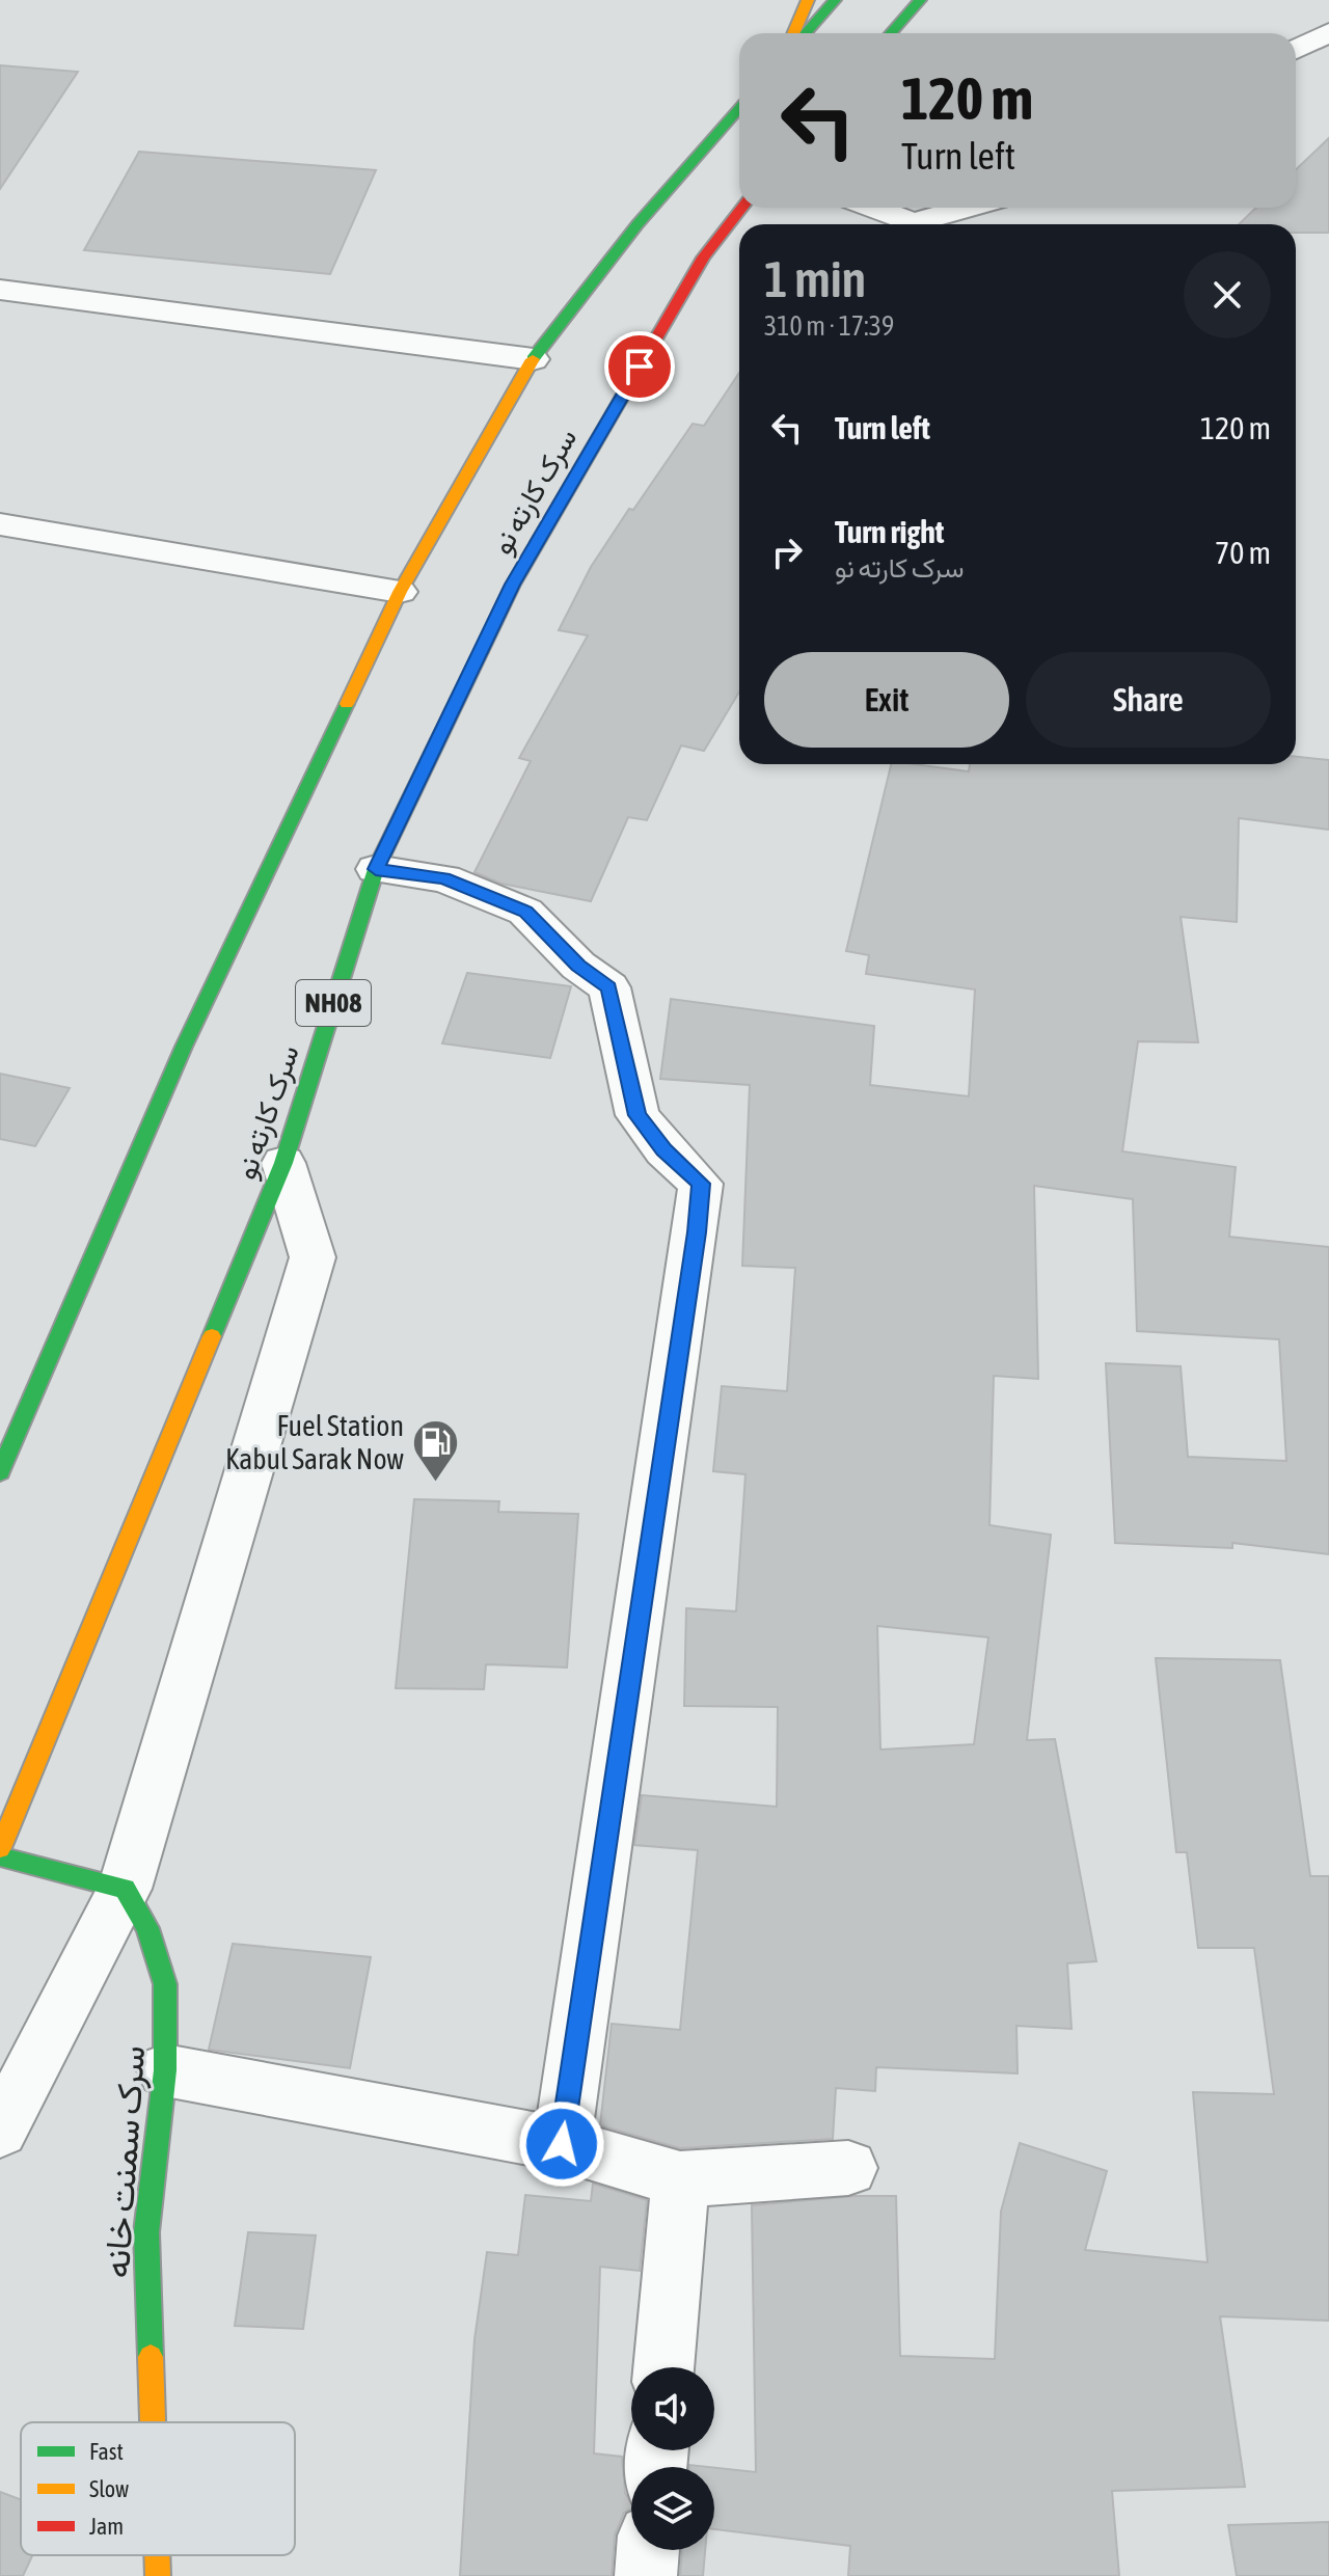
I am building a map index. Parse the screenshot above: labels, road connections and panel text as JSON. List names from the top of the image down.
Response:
{
  "streets": {
    "main road": ["سرک کارته نو", "NH08", "سرک سمنت خانه"]
  },
  "places": {
    "fuel station": ["Fuel Station Kabul Sarak Now"]
  },
  "legend": ["Fast", "Slow", "Jam"],
  "page": {
    "turn": ["120 m", "Turn left"],
    "heading": ["1 min", "310 m · 17:39"],
    "list": [
      {
        "name": "Turn left",
        "value": "120 m"
      },
      {
        "name": "Turn right",
        "note": "سرک کارته نو",
        "value": "70 m"
      }
    ],
    "buttons": ["Exit", "Share"]
  }
}
